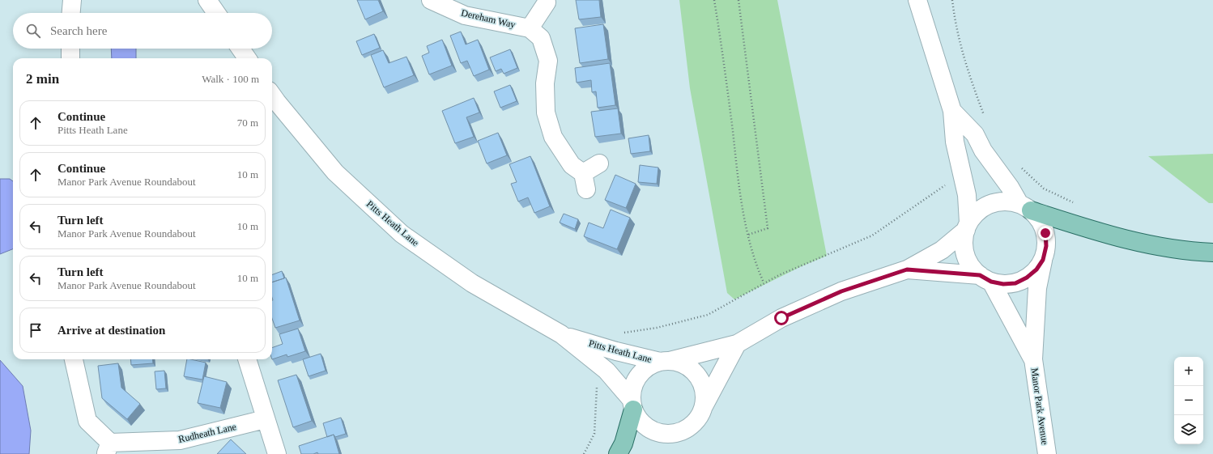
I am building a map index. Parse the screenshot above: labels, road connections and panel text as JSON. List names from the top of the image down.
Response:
{
  "streets": {
    "street": [
      "Dereham Way",
      "Pitts Heath Lane",
      "Manor Park Avenue",
      "Rudheath Lane"
    ]
  },
  "crossings": [
    ["Pitts Heath Lane", "Manor Park Avenue"]
  ],
  "page": {
    "search": "Search here",
    "heading": ["2 min", "Walk · 100 m"],
    "list": [
      ["Continue", "Pitts Heath Lane", "70 m"],
      ["Continue", "Manor Park Avenue Roundabout", "10 m"],
      ["Turn left", "Manor Park Avenue Roundabout", "10 m"],
      ["Turn left", "Manor Park Avenue Roundabout", "10 m"],
      "Arrive at destination"
    ],
    "map_buttons": ["+", "−"]
  }
}
